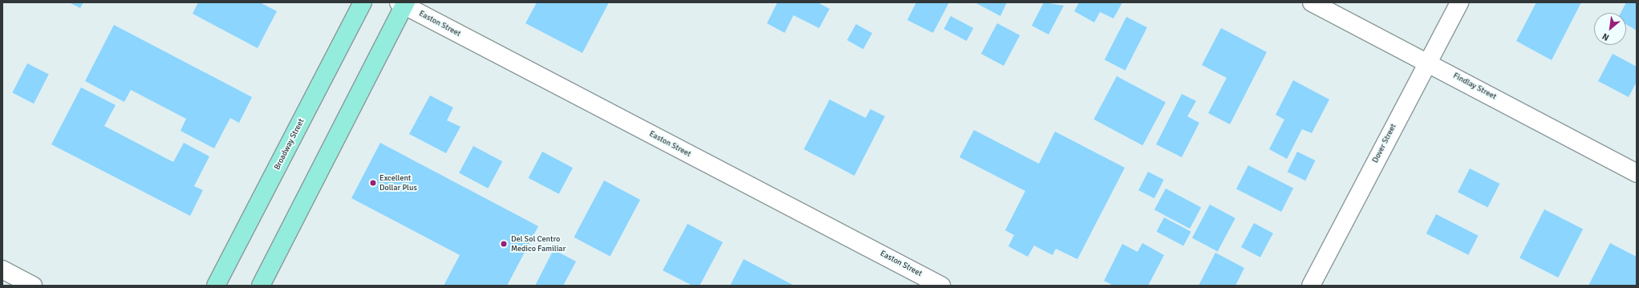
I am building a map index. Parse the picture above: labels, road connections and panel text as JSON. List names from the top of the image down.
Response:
{
  "streets": {
    "main road": ["Broadway Street"],
    "street": ["Easton Street", "Findlay Street", "Dover Street"]
  },
  "crossings": [
    ["Findlay Street", "Dover Street"]
  ],
  "places": ["Excellent Dollar Plus", "Del Sol Centro Medico Familiar"],
  "north": "bottom left"
}
